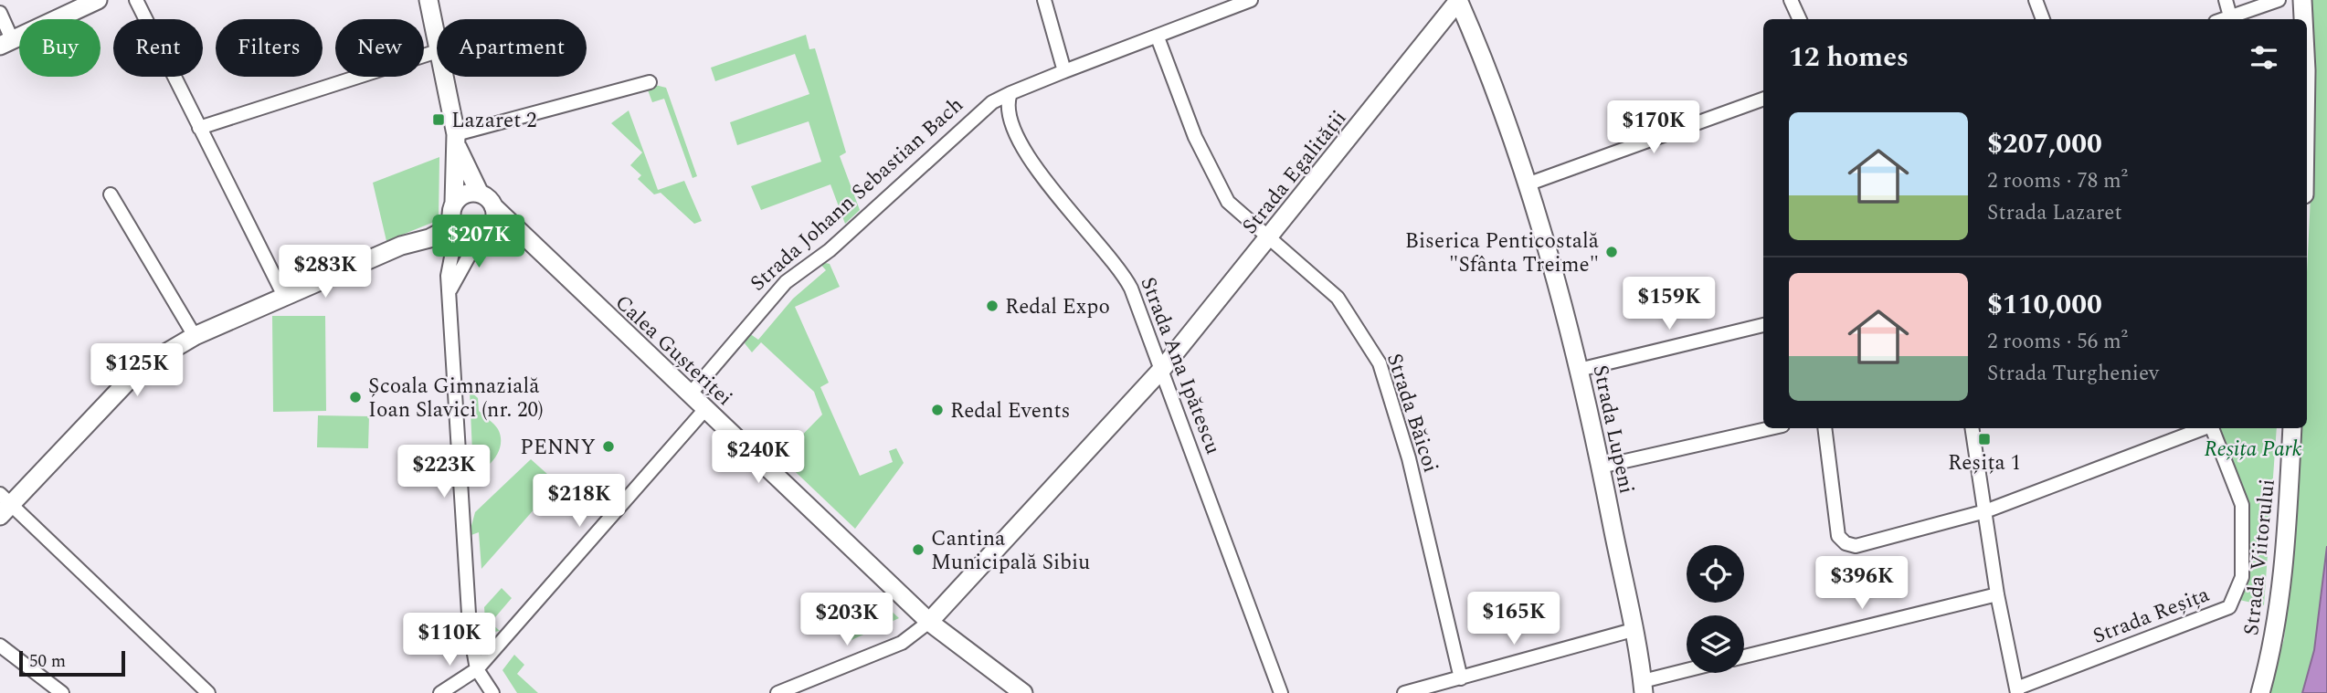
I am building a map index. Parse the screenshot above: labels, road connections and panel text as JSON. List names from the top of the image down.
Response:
{
  "streets": {
    "street": [
      "Strada Egalității",
      "Strada Johann Sebastian Bach",
      "Calea Gușteriței",
      "Strada Ana Ipătescu",
      "Strada Băicoi",
      "Strada Lupeni",
      "Strada Viitorului",
      "Strada Reșița"
    ]
  },
  "crossings": [
    ["Strada Egalității", "Strada Ana Ipătescu"],
    ["Strada Egalității", "Strada Băicoi"],
    ["Strada Egalității", "Strada Lupeni"],
    ["Strada Johann Sebastian Bach", "Calea Gușteriței"],
    ["Strada Johann Sebastian Bach", "Strada Ana Ipătescu"]
  ],
  "parks": ["Reșița Park"],
  "places": {
    "transit": ["Lazaret 2", "Reșița 1"],
    "other": [
      "Biserica Penticostală \"Sfânta Treime\"",
      "Redal Expo",
      "Școala Gimnazială Ioan Slavici (nr. 20)",
      "Redal Events",
      "PENNY",
      "Cantina Municipală Sibiu"
    ]
  },
  "scale_bar": "50 m",
  "page": {
    "chip": [
      "Buy",
      "Rent",
      "Filters",
      "New",
      "Apartment"
    ],
    "heading": "12 homes",
    "list": [
      {
        "name": "$207,000",
        "note": "2 rooms · 78 m² · Strada Lazaret"
      },
      {
        "name": "$110,000",
        "note": "2 rooms · 56 m² · Strada Turgheniev"
      }
    ],
    "price": [
      "$170K",
      "$207K",
      "$283K",
      "$159K",
      "$125K",
      "$240K",
      "$223K",
      "$218K",
      "$396K",
      "$165K",
      "$203K",
      "$110K"
    ],
    "scale": "50 m"
  }
}
